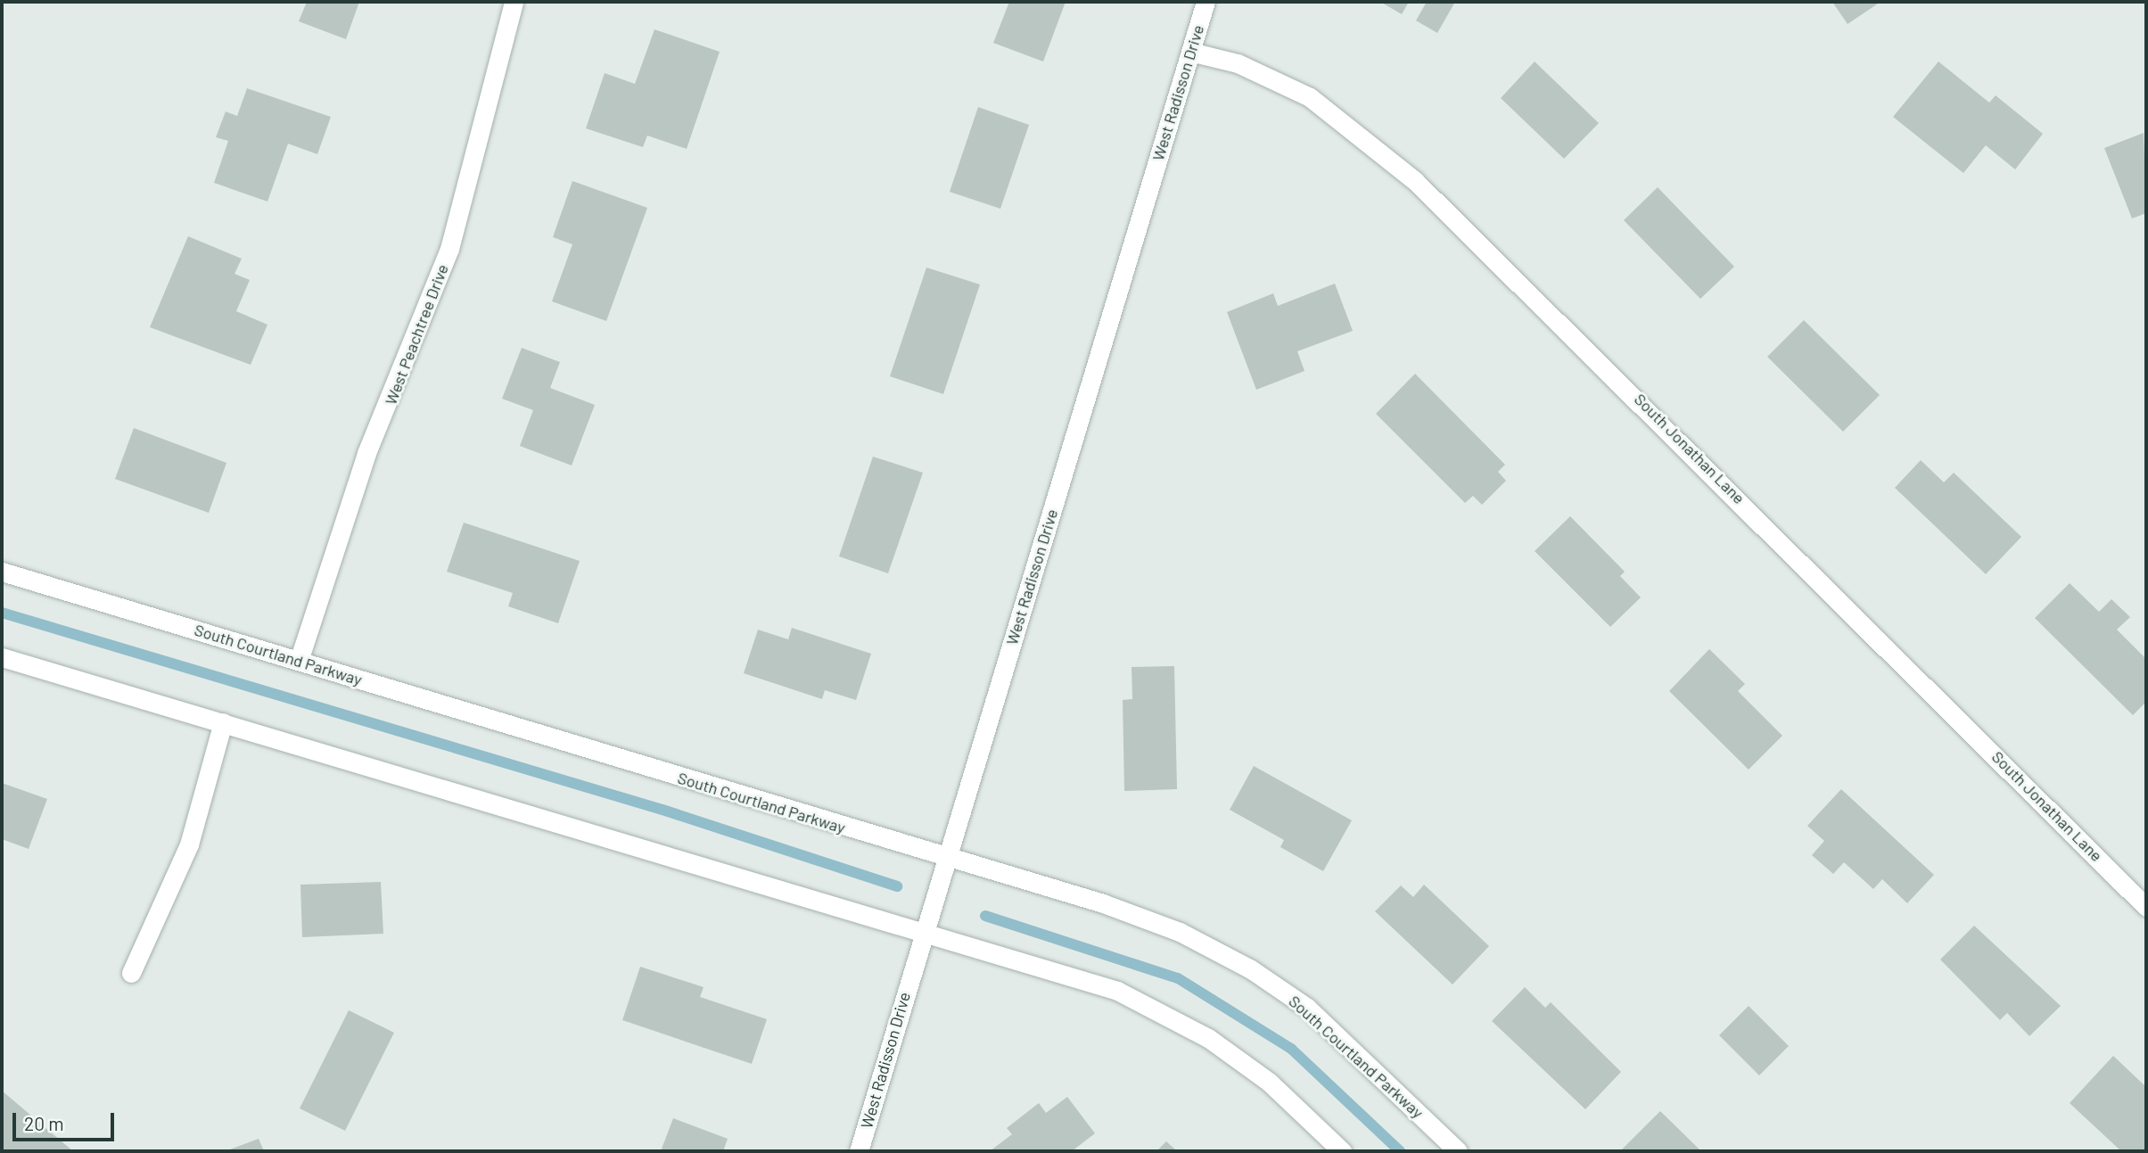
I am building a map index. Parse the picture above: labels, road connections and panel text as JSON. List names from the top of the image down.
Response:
{
  "streets": {
    "street": [
      "West Radisson Drive",
      "West Peachtree Drive",
      "South Jonathan Lane",
      "South Courtland Parkway"
    ]
  },
  "crossings": [
    ["West Radisson Drive", "South Jonathan Lane"],
    ["West Radisson Drive", "South Courtland Parkway"],
    ["West Peachtree Drive", "South Courtland Parkway"]
  ],
  "scale_bar": "20 m"
}
